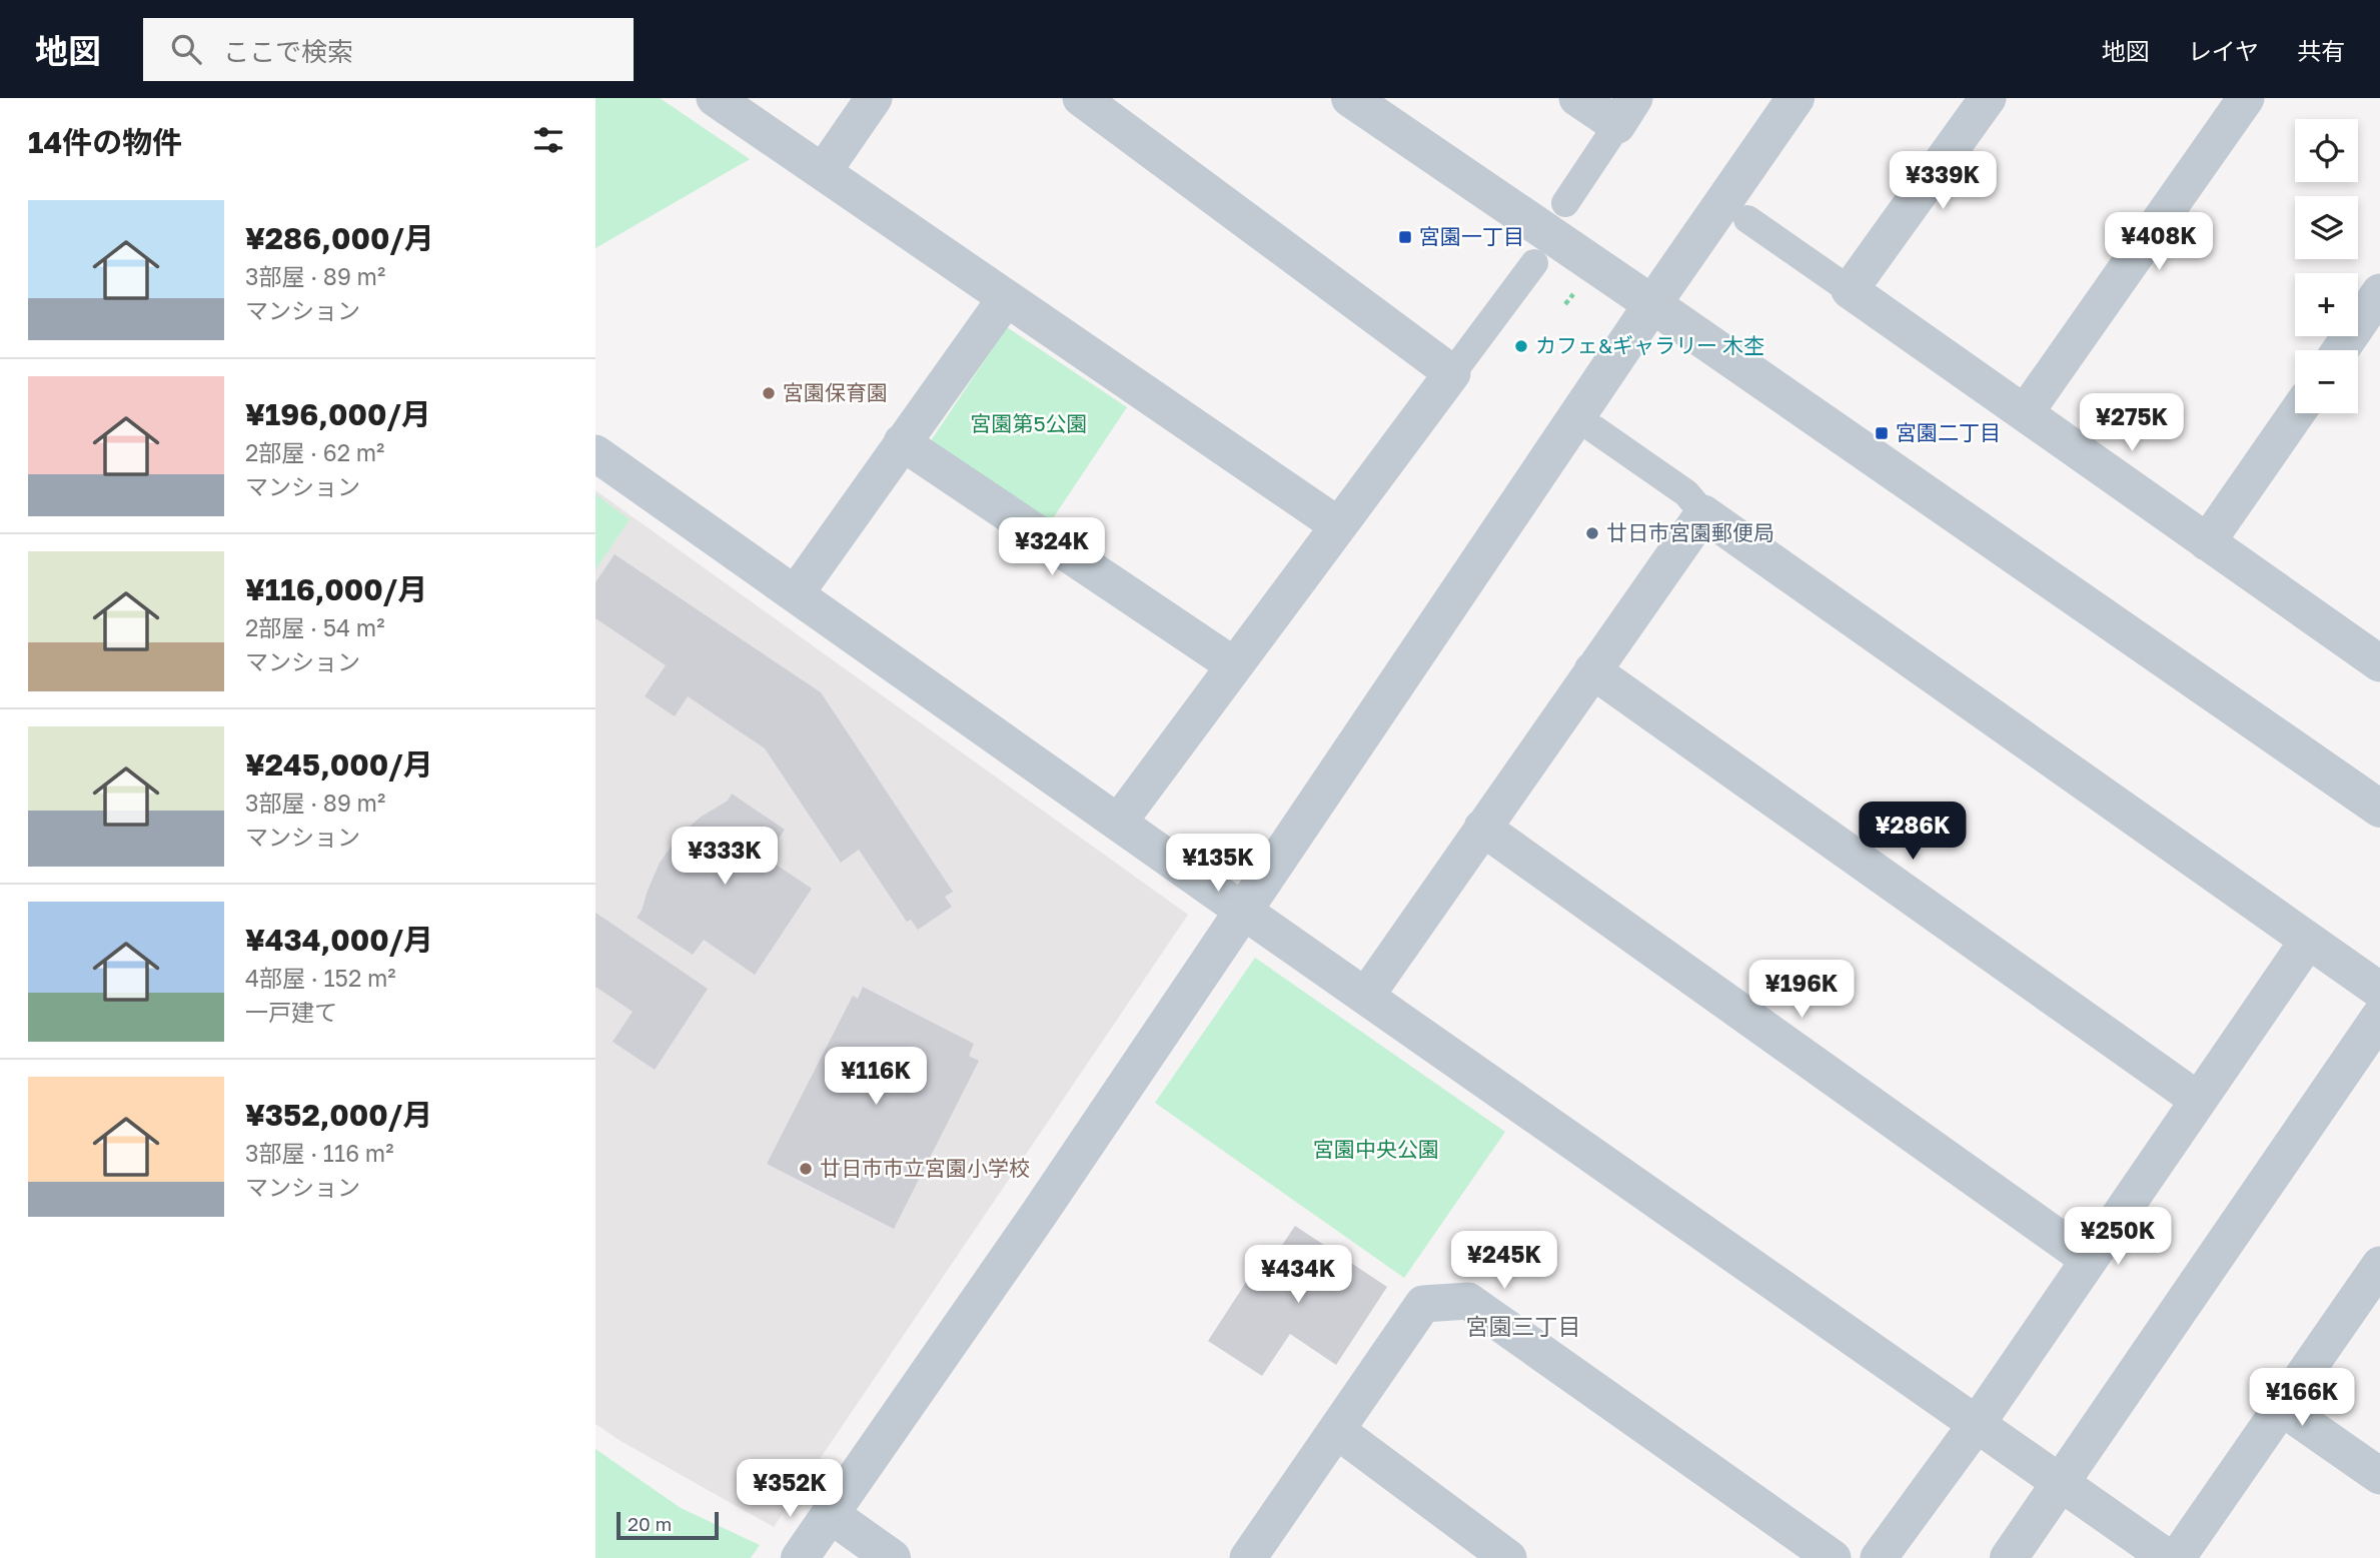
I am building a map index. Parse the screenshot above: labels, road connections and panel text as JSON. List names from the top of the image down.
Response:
{
  "districts": ["宮園三丁目"],
  "parks": ["宮園第5公園", "宮園中央公園"],
  "places": {
    "transit": ["宮園一丁目", "宮園二丁目"],
    "other": [
      "カフェ&ギャラリー 木杢",
      "宮園保育園",
      "廿日市宮園郵便局",
      "廿日市市立宮園小学校"
    ]
  },
  "scale_bar": "20 m",
  "page": {
    "header": "地図",
    "search": "ここで検索",
    "nav": ["地図", "レイヤ", "共有"],
    "heading": "14件の物件",
    "map_buttons": ["+", "−"],
    "price": [
      "¥339K",
      "¥408K",
      "¥275K",
      "¥324K",
      "¥286K",
      "¥333K",
      "¥135K",
      "¥196K",
      "¥116K",
      "¥250K",
      "¥245K",
      "¥434K",
      "¥166K",
      "¥352K"
    ],
    "list": [
      {
        "name": "¥286,000/月",
        "note": "3部屋 · 89 m² · マンション"
      },
      {
        "name": "¥196,000/月",
        "note": "2部屋 · 62 m² · マンション"
      },
      {
        "name": "¥116,000/月",
        "note": "2部屋 · 54 m² · マンション"
      },
      {
        "name": "¥245,000/月",
        "note": "3部屋 · 89 m² · マンション"
      },
      {
        "name": "¥434,000/月",
        "note": "4部屋 · 152 m² · 一戸建て"
      },
      {
        "name": "¥352,000/月",
        "note": "3部屋 · 116 m² · マンション"
      }
    ],
    "scale": "20 m"
  }
}
